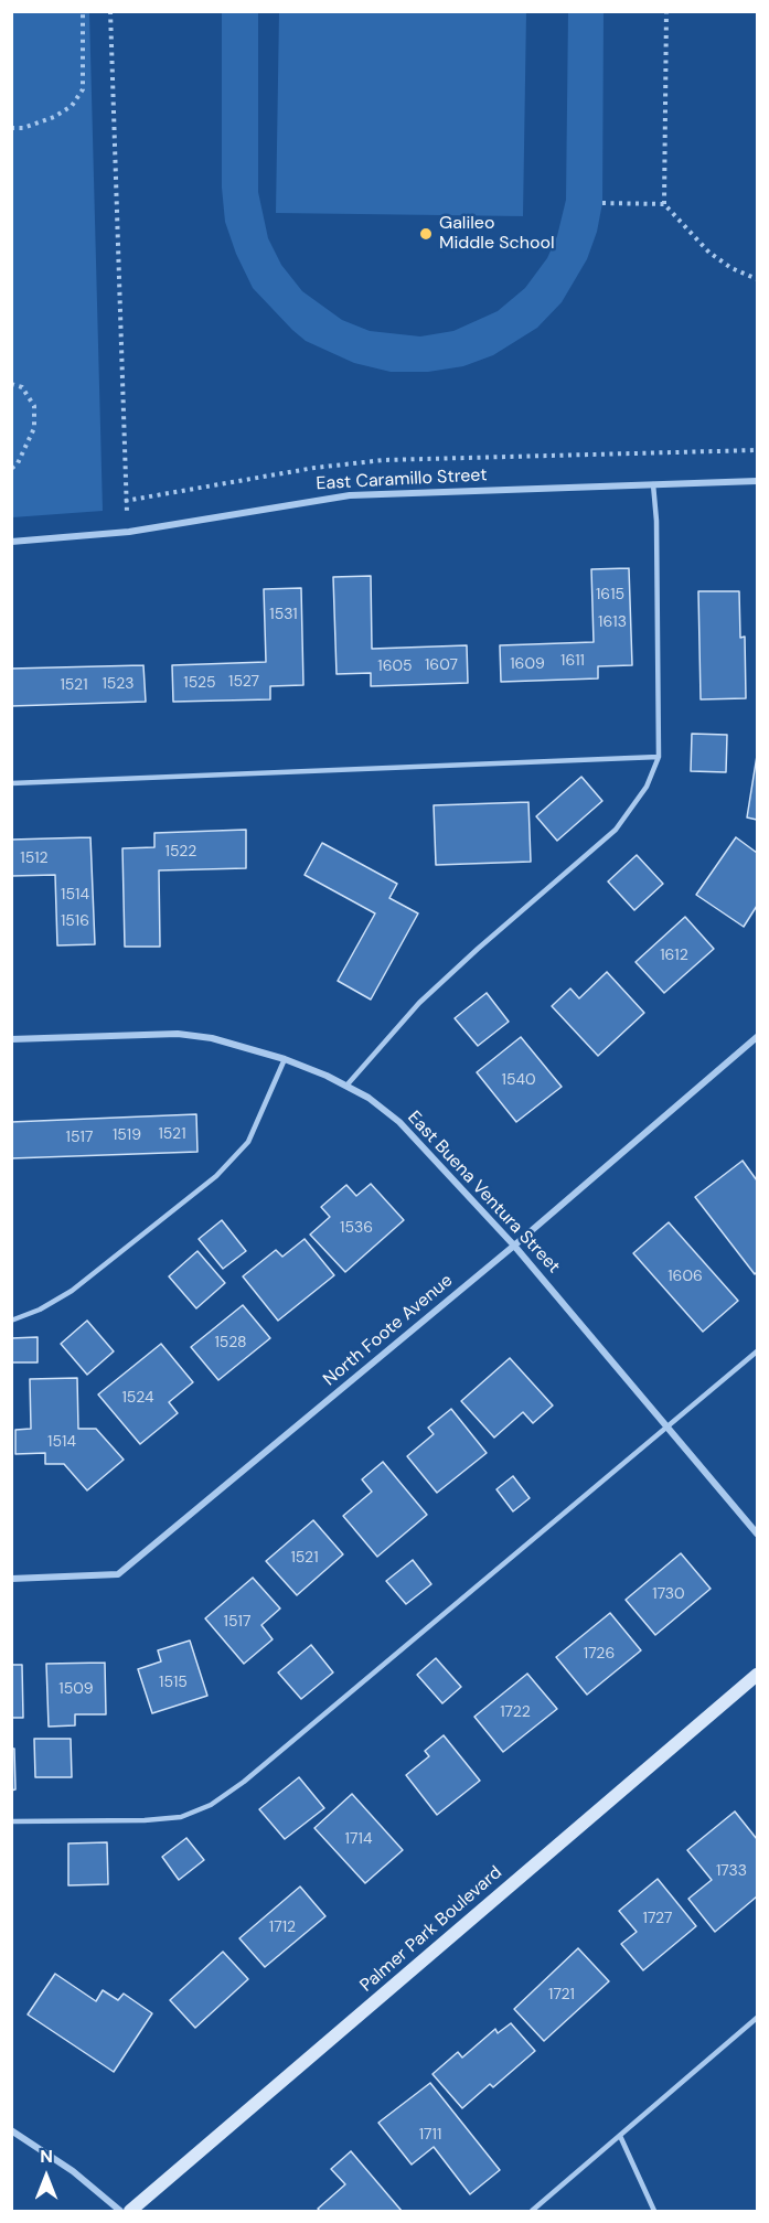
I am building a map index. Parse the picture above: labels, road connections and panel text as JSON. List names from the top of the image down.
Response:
{
  "streets": {
    "main road": ["Palmer Park Boulevard"],
    "street": ["East Caramillo Street", "East Buena Ventura Street", "North Foote Avenue"]
  },
  "crossings": [
    ["East Buena Ventura Street", "North Foote Avenue"]
  ],
  "places": ["Galileo Middle School"],
  "house_numbers": [
    "1615",
    "1531",
    "1613",
    "1611",
    "1609",
    "1607",
    "1605",
    "1527",
    "1525",
    "1523",
    "1521",
    "1522",
    "1512",
    "1514",
    "1516",
    "1612",
    "1540",
    "1521",
    "1519",
    "1517",
    "1536",
    "1606",
    "1528",
    "1524",
    "1514",
    "1521",
    "1730",
    "1517",
    "1726",
    "1515",
    "1509",
    "1722",
    "1714",
    "1733",
    "1727",
    "1712",
    "1721",
    "1711"
  ],
  "north": "top"
}
